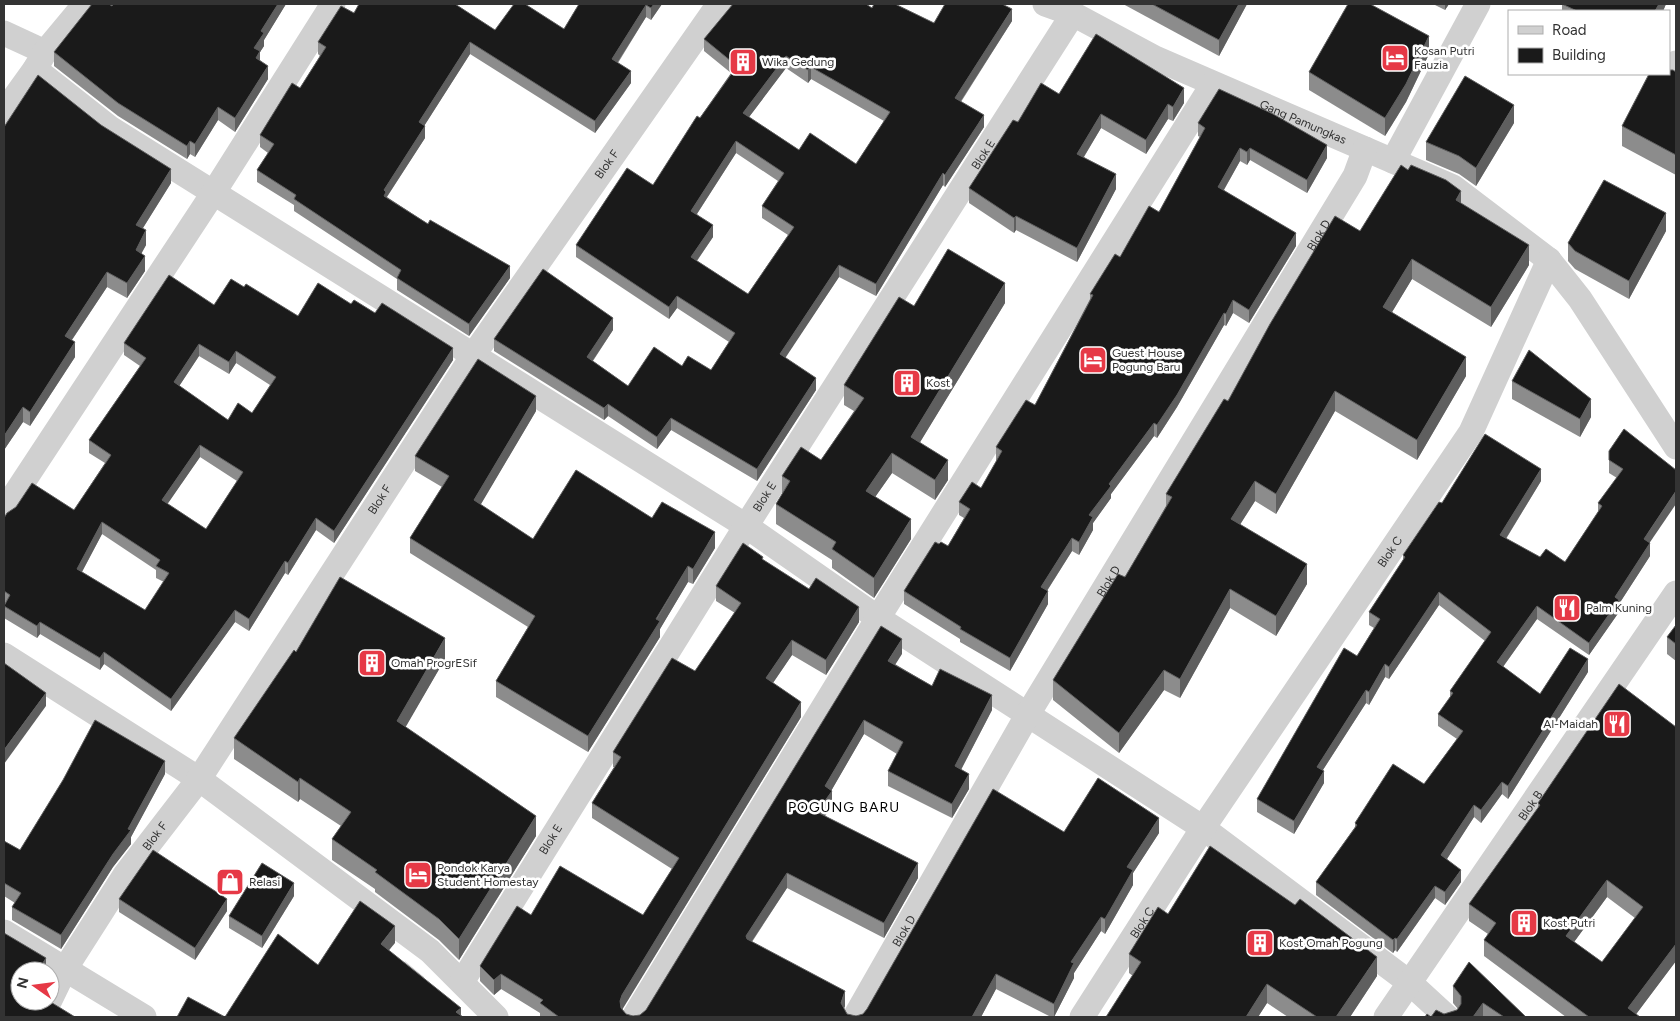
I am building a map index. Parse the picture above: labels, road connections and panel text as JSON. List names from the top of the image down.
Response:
{
  "streets": {
    "street": [
      "Gang Pamungkas",
      "Blok E",
      "Blok F",
      "Blok D",
      "Blok C",
      "Blok B"
    ]
  },
  "crossings": [
    ["Gang Pamungkas", "Blok E"],
    ["Gang Pamungkas", "Blok D"],
    ["Gang Pamungkas", "Blok C"]
  ],
  "districts": ["POGUNG BARU"],
  "places": {
    "hotel": ["Kosan Putri Fauzia", "Guest House Pogung Baru", "Pondok Karya Student Homestay"],
    "building": [
      "Wika Gedung",
      "Kost",
      "Omah ProgrESif",
      "Kost Putri",
      "Kost Omah Pogung"
    ],
    "restaurant": ["Palm Kuning", "Al-Maidah"],
    "shop": ["Relasi"]
  },
  "legend": ["Road", "Building"],
  "north": "left"
}
